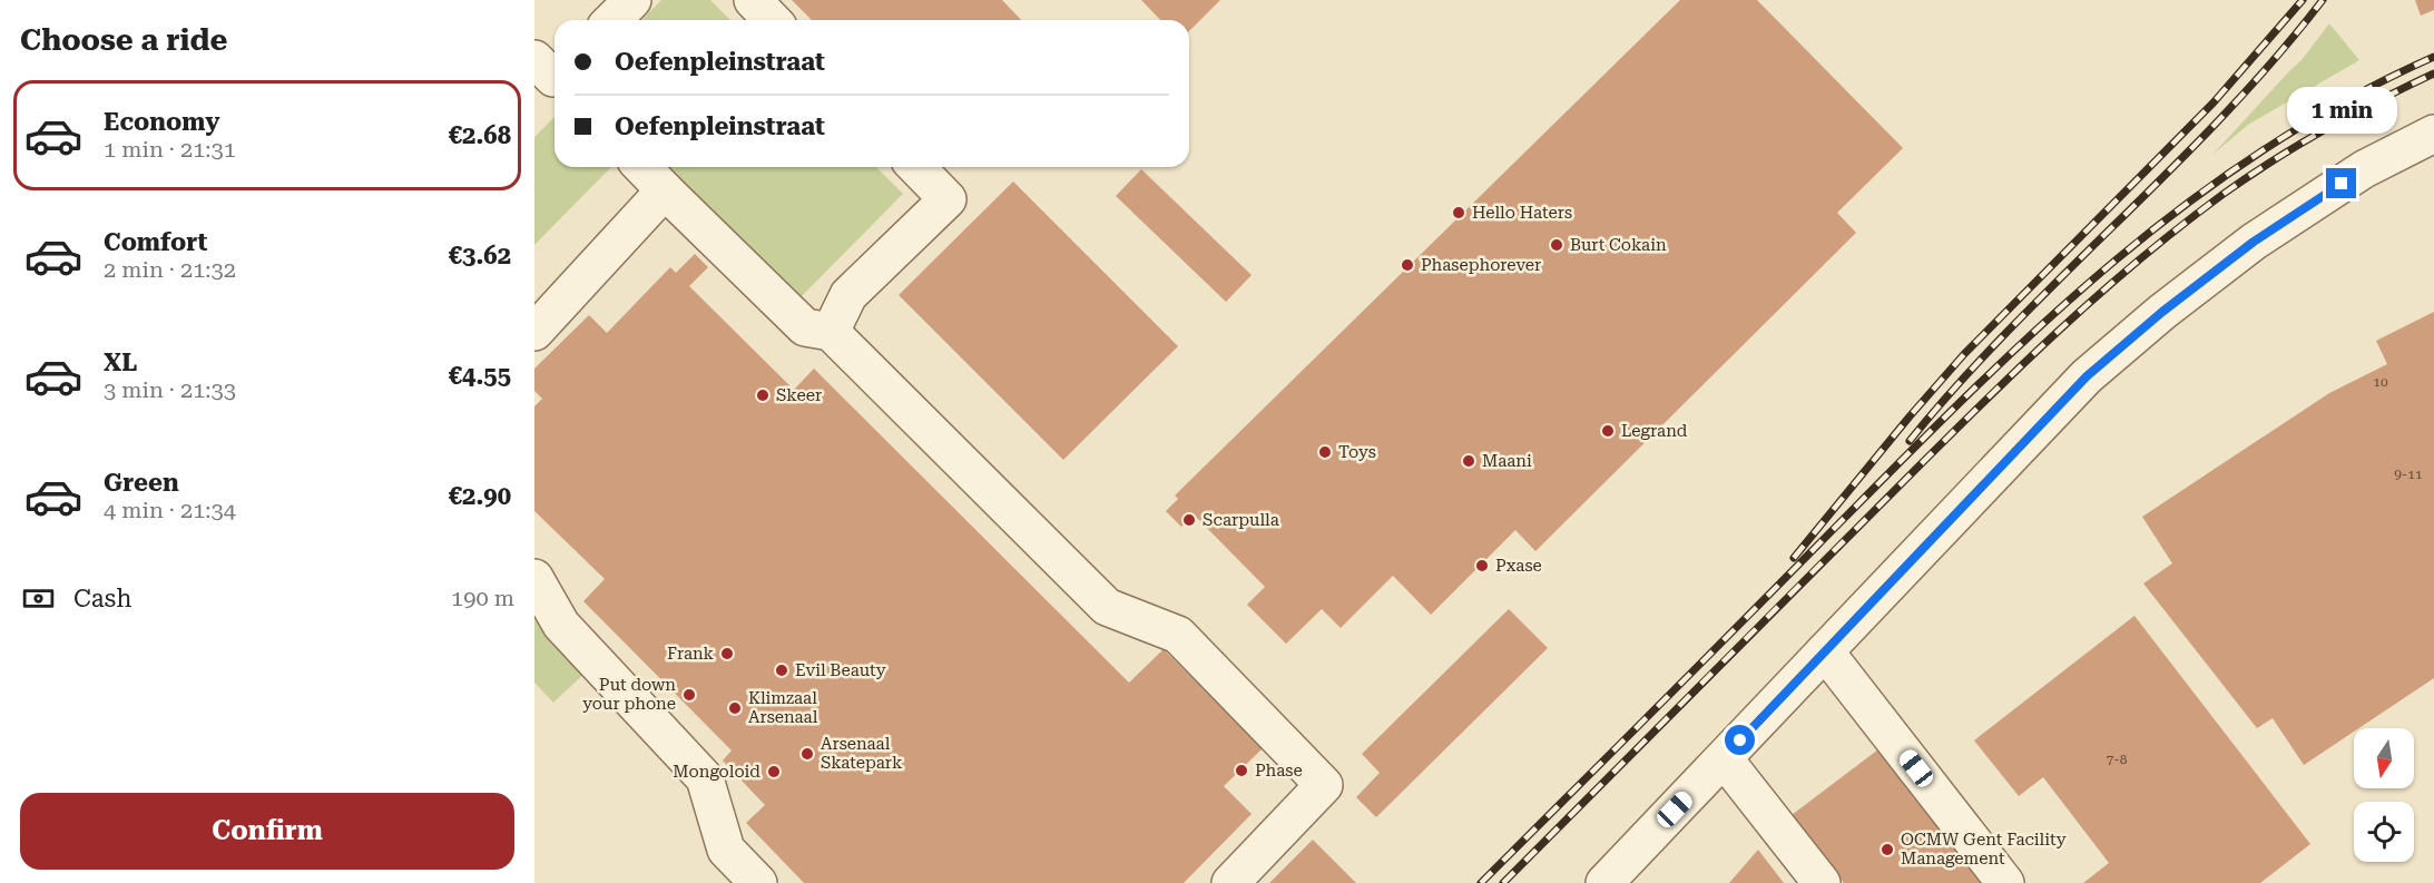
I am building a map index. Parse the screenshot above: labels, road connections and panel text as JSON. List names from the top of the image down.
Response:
{
  "places": [
    "Hello Haters",
    "Burt Cokain",
    "Phasephorever",
    "Skeer",
    "Legrand",
    "Toys",
    "Maani",
    "Scarpulla",
    "Pxase",
    "Frank",
    "Evil Beauty",
    "Put down your phone",
    "Klimzaal Arsenaal",
    "Arsenaal Skatepark",
    "Phase",
    "Mongoloid",
    "OCMW Gent Facility Management"
  ],
  "house_numbers": ["10", "9-11", "7-8"],
  "north": "bottom",
  "page": {
    "heading": "Choose a ride",
    "banner": ["Oefenpleinstraat", "Oefenpleinstraat"],
    "list": [
      {
        "name": "Economy",
        "note": "1 min · 21:31",
        "value": "€2.68"
      },
      {
        "name": "Comfort",
        "note": "2 min · 21:32",
        "value": "€3.62"
      },
      {
        "name": "XL",
        "note": "3 min · 21:33",
        "value": "€4.55"
      },
      {
        "name": "Green",
        "note": "4 min · 21:34",
        "value": "€2.90"
      }
    ],
    "bubble": "1 min",
    "pay": ["Cash", "190 m"],
    "buttons": "Confirm"
  }
}
